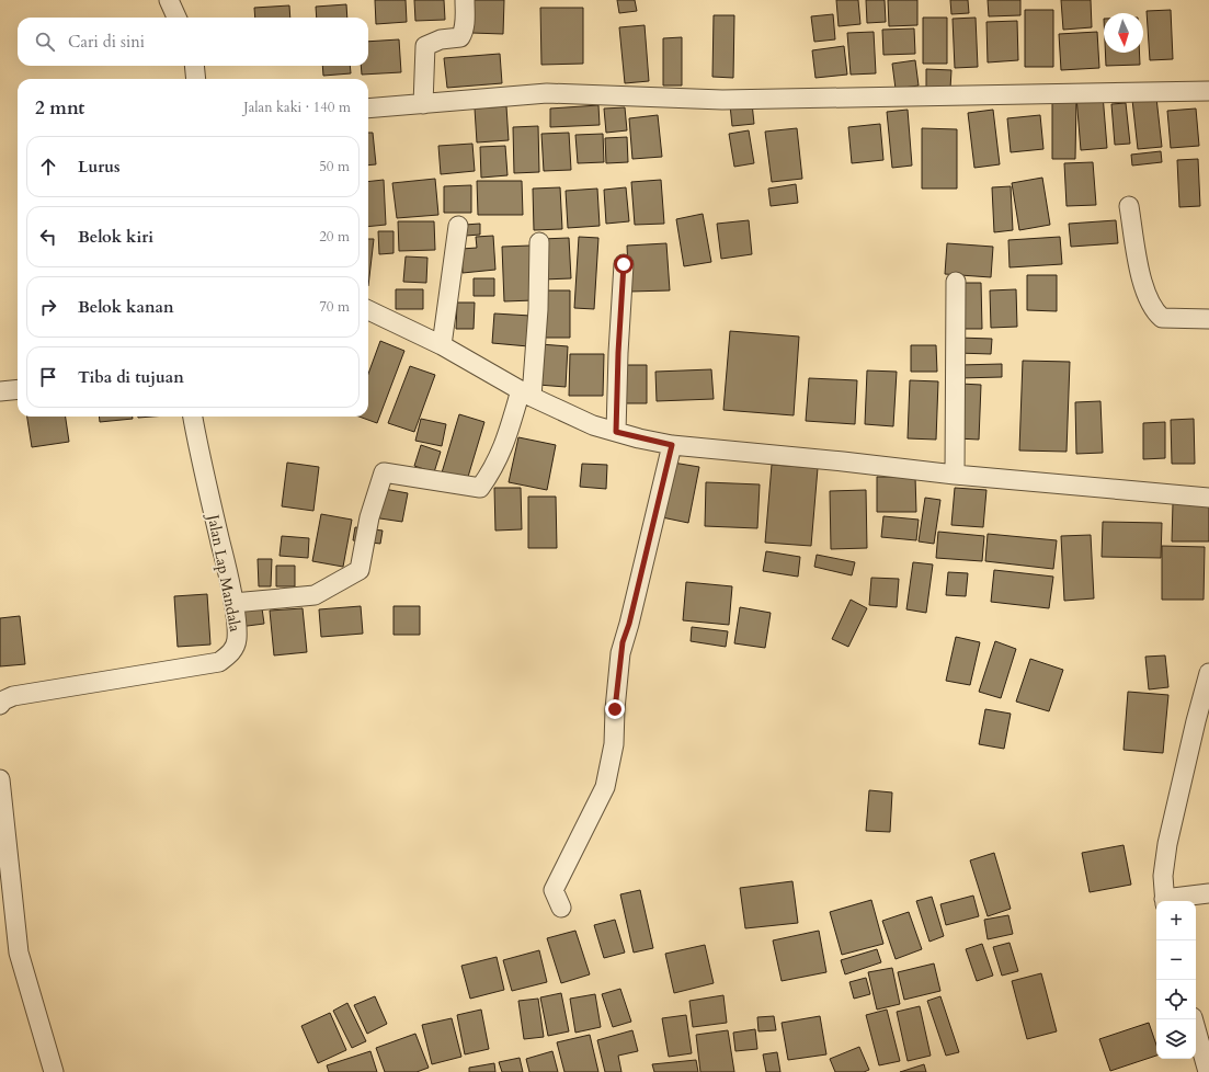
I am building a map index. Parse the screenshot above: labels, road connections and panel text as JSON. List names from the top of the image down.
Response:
{
  "streets": {
    "street": ["Jalan Lap Mandala"]
  },
  "north": "bottom",
  "page": {
    "search": "Cari di sini",
    "heading": ["2 mnt", "Jalan kaki · 140 m"],
    "list": [
      ["Lurus", "50 m"],
      ["Belok kiri", "20 m"],
      ["Belok kanan", "70 m"],
      "Tiba di tujuan"
    ],
    "map_buttons": ["+", "−"]
  }
}
